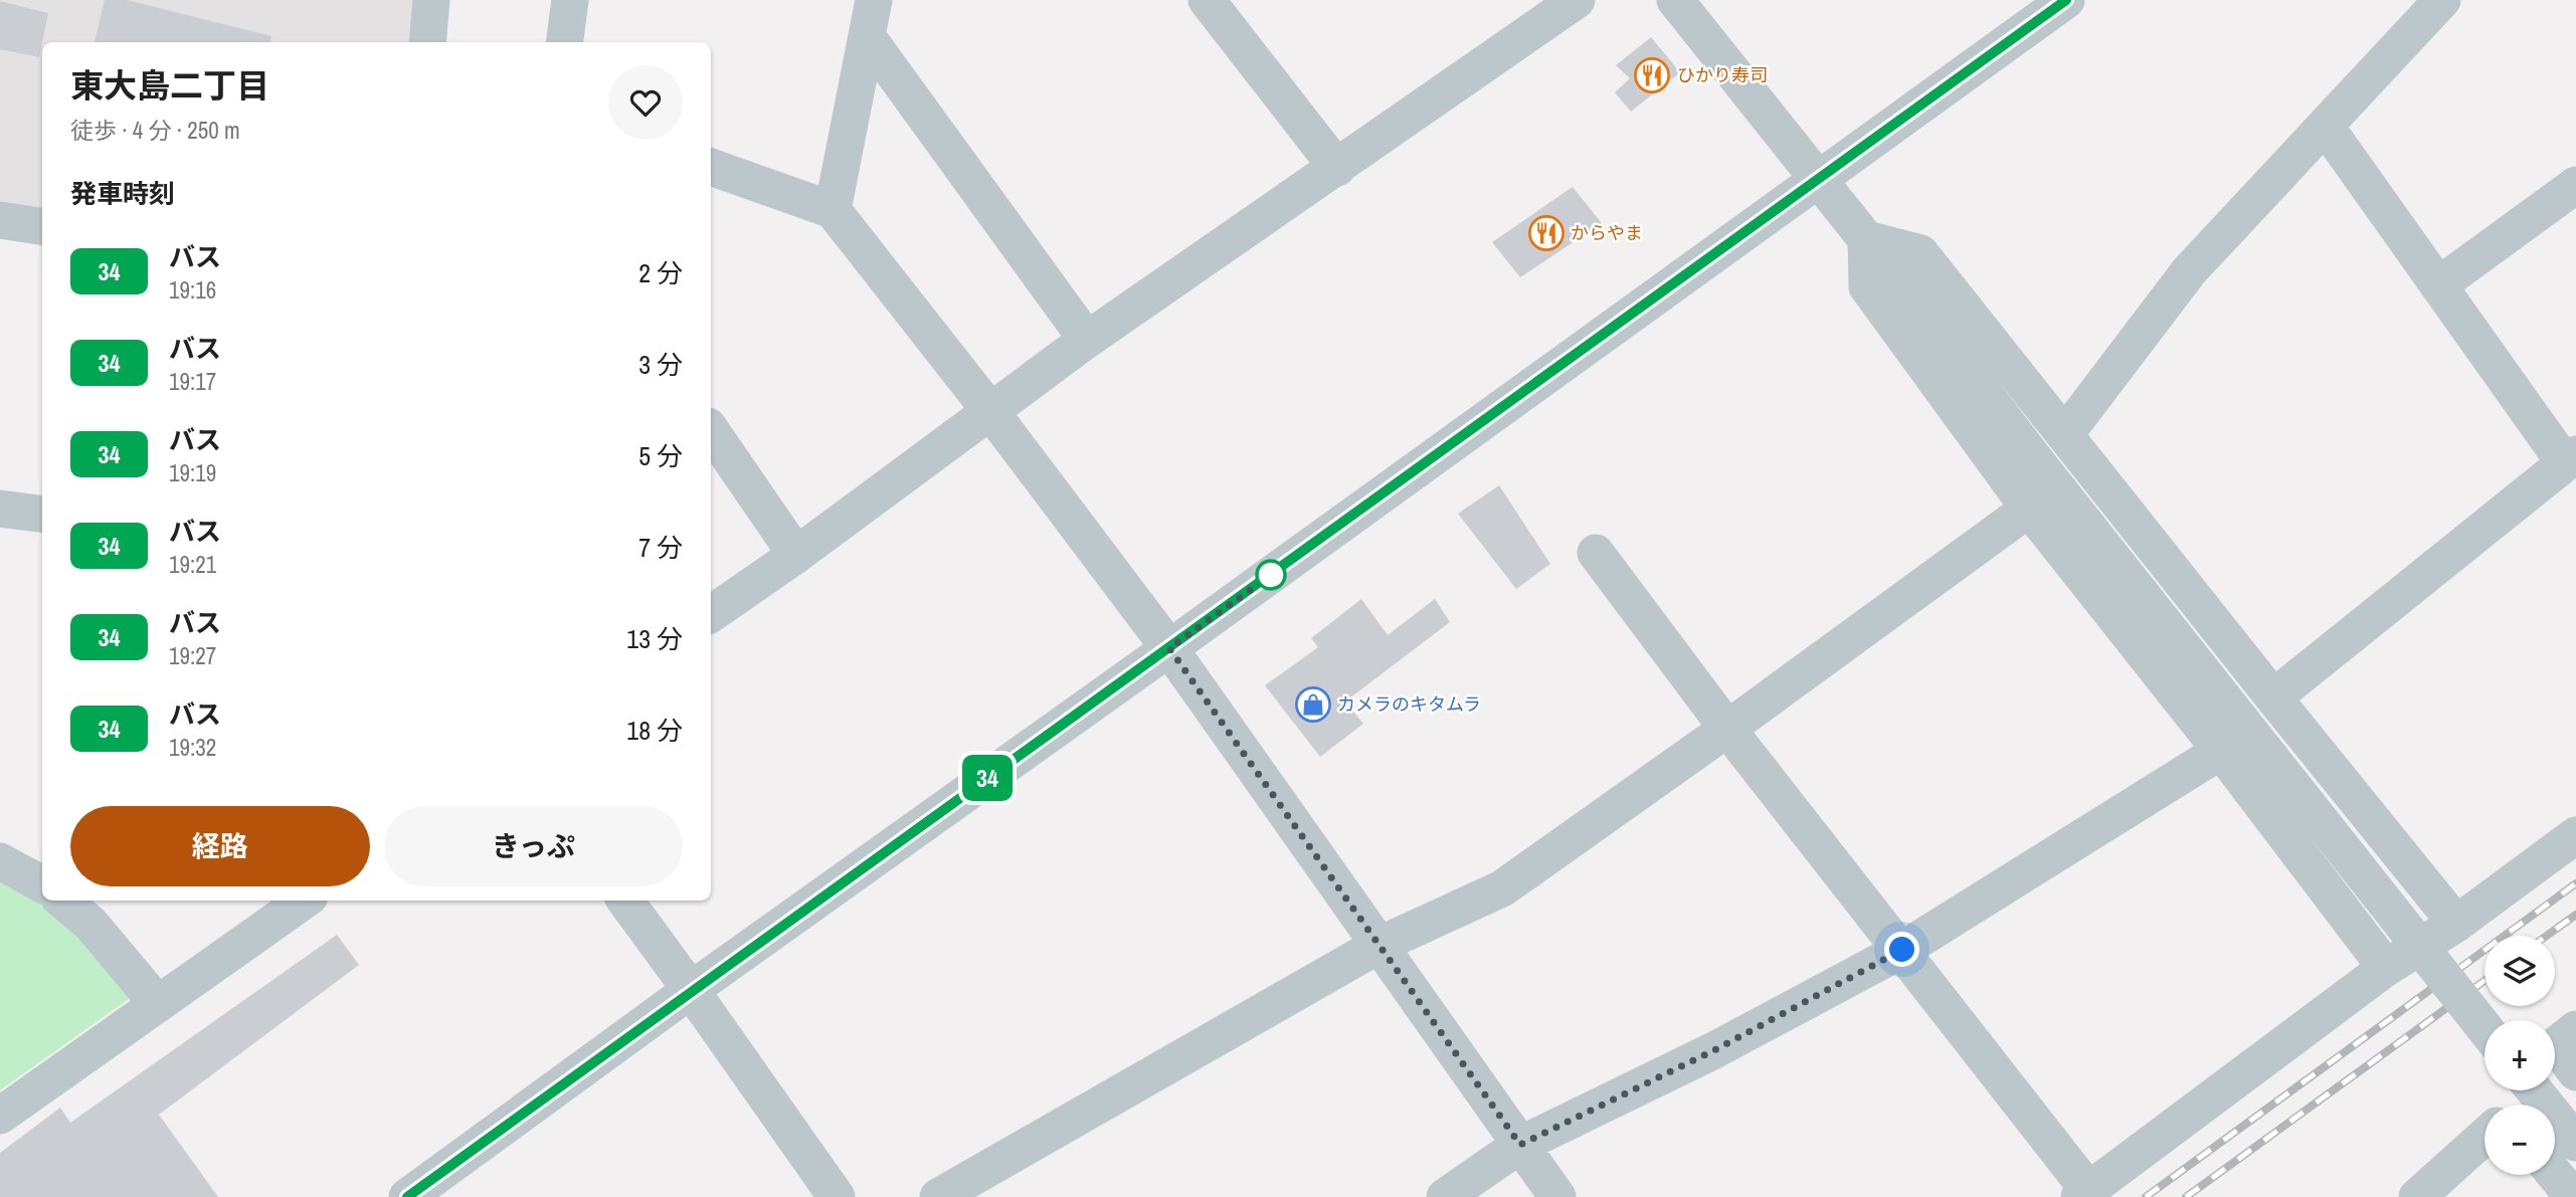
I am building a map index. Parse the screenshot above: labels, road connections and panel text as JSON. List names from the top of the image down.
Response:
{
  "places": {
    "restaurant": ["ひかり寿司", "からやま"],
    "shop": ["カメラのキタムラ"]
  },
  "lines": ["bus line 34"],
  "page": {
    "on_map": "34",
    "heading": [
      ["東大島二丁目", "徒歩 · 4 分 · 250 m"],
      "発車時刻"
    ],
    "list": [
      {
        "mark": "34",
        "name": "バス",
        "note": "19:16",
        "value": "2 分"
      },
      {
        "mark": "34",
        "name": "バス",
        "note": "19:17",
        "value": "3 分"
      },
      {
        "mark": "34",
        "name": "バス",
        "note": "19:19",
        "value": "5 分"
      },
      {
        "mark": "34",
        "name": "バス",
        "note": "19:21",
        "value": "7 分"
      },
      {
        "mark": "34",
        "name": "バス",
        "note": "19:27",
        "value": "13 分"
      },
      {
        "mark": "34",
        "name": "バス",
        "note": "19:32",
        "value": "18 分"
      }
    ],
    "buttons": ["経路", "きっぷ"],
    "map_buttons": ["+", "−"]
  }
}
